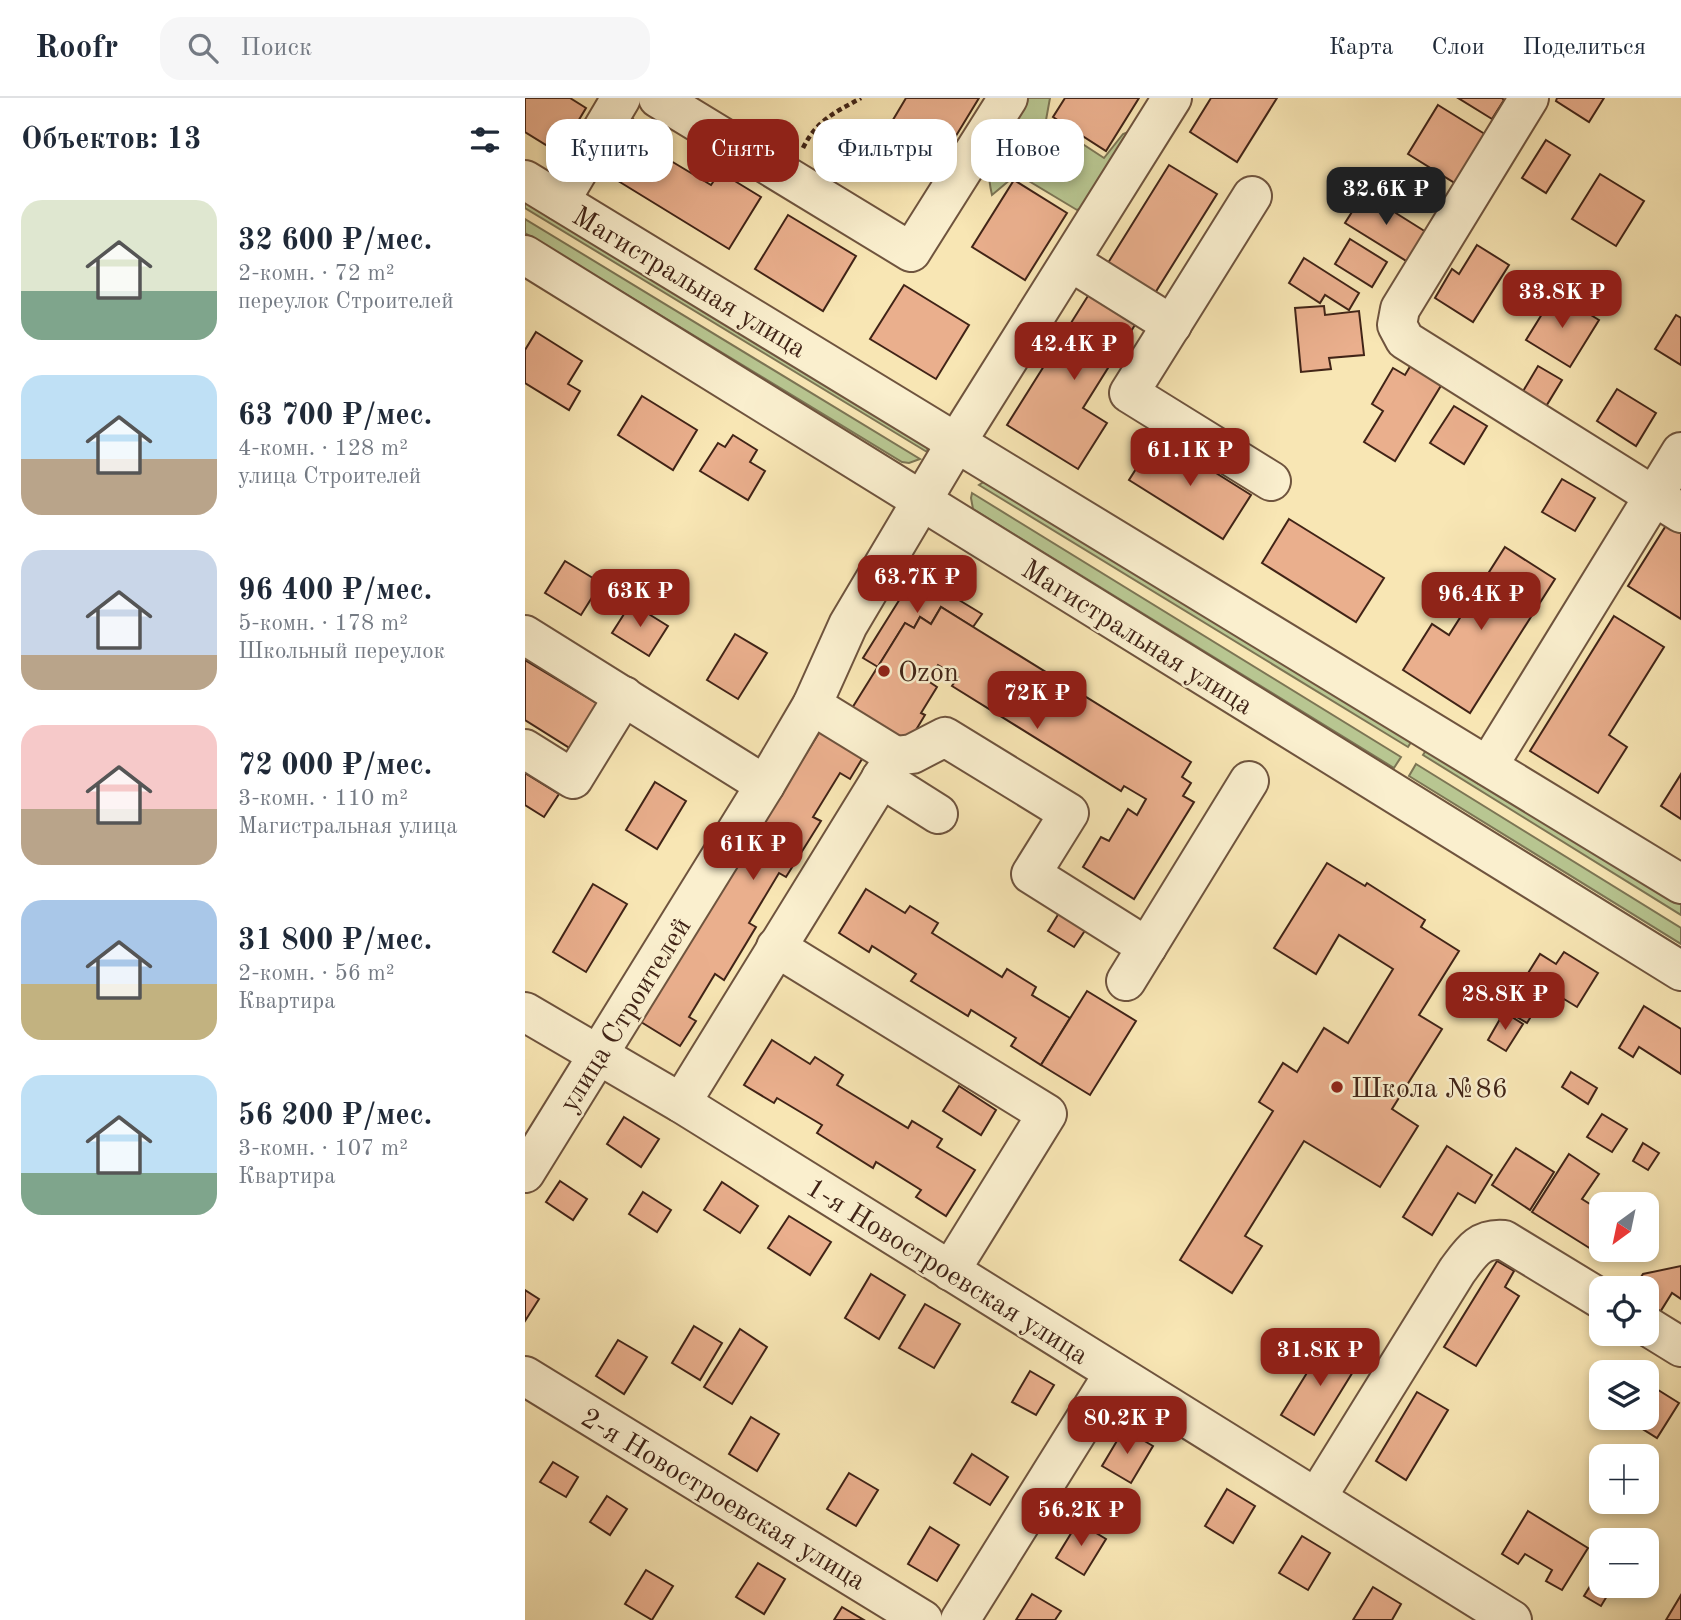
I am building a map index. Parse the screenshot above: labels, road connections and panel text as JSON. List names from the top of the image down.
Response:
{
  "streets": {
    "street": [
      "Магистральная улица",
      "улица Строителей",
      "1-я Новостроевская улица",
      "2-я Новостроевская улица"
    ]
  },
  "crossings": [
    ["Магистральная улица", "улица Строителей"],
    ["улица Строителей", "1-я Новостроевская улица"]
  ],
  "places": ["Ozon", "Школа №86"],
  "north": "bottom left",
  "page": {
    "header": "Roofr",
    "search": "Поиск",
    "nav": ["Карта", "Слои", "Поделиться"],
    "heading": "Объектов: 13",
    "chip": [
      "Купить",
      "Снять",
      "Фильтры",
      "Новое"
    ],
    "price": [
      "32.6K ₽",
      "33.8K ₽",
      "42.4K ₽",
      "61.1K ₽",
      "63.7K ₽",
      "63K ₽",
      "96.4K ₽",
      "72K ₽",
      "61K ₽",
      "28.8K ₽",
      "31.8K ₽",
      "80.2K ₽",
      "56.2K ₽"
    ],
    "list": [
      {
        "name": "32 600 ₽/мес.",
        "note": "2-комн. · 72 m² · переулок Строителей"
      },
      {
        "name": "63 700 ₽/мес.",
        "note": "4-комн. · 128 m² · улица Строителей"
      },
      {
        "name": "96 400 ₽/мес.",
        "note": "5-комн. · 178 m² · Школьный переулок"
      },
      {
        "name": "72 000 ₽/мес.",
        "note": "3-комн. · 110 m² · Магистральная улица"
      },
      {
        "name": "31 800 ₽/мес.",
        "note": "2-комн. · 56 m² · Квартира"
      },
      {
        "name": "56 200 ₽/мес.",
        "note": "3-комн. · 107 m² · Квартира"
      }
    ],
    "map_buttons": ["+", "−"]
  }
}
